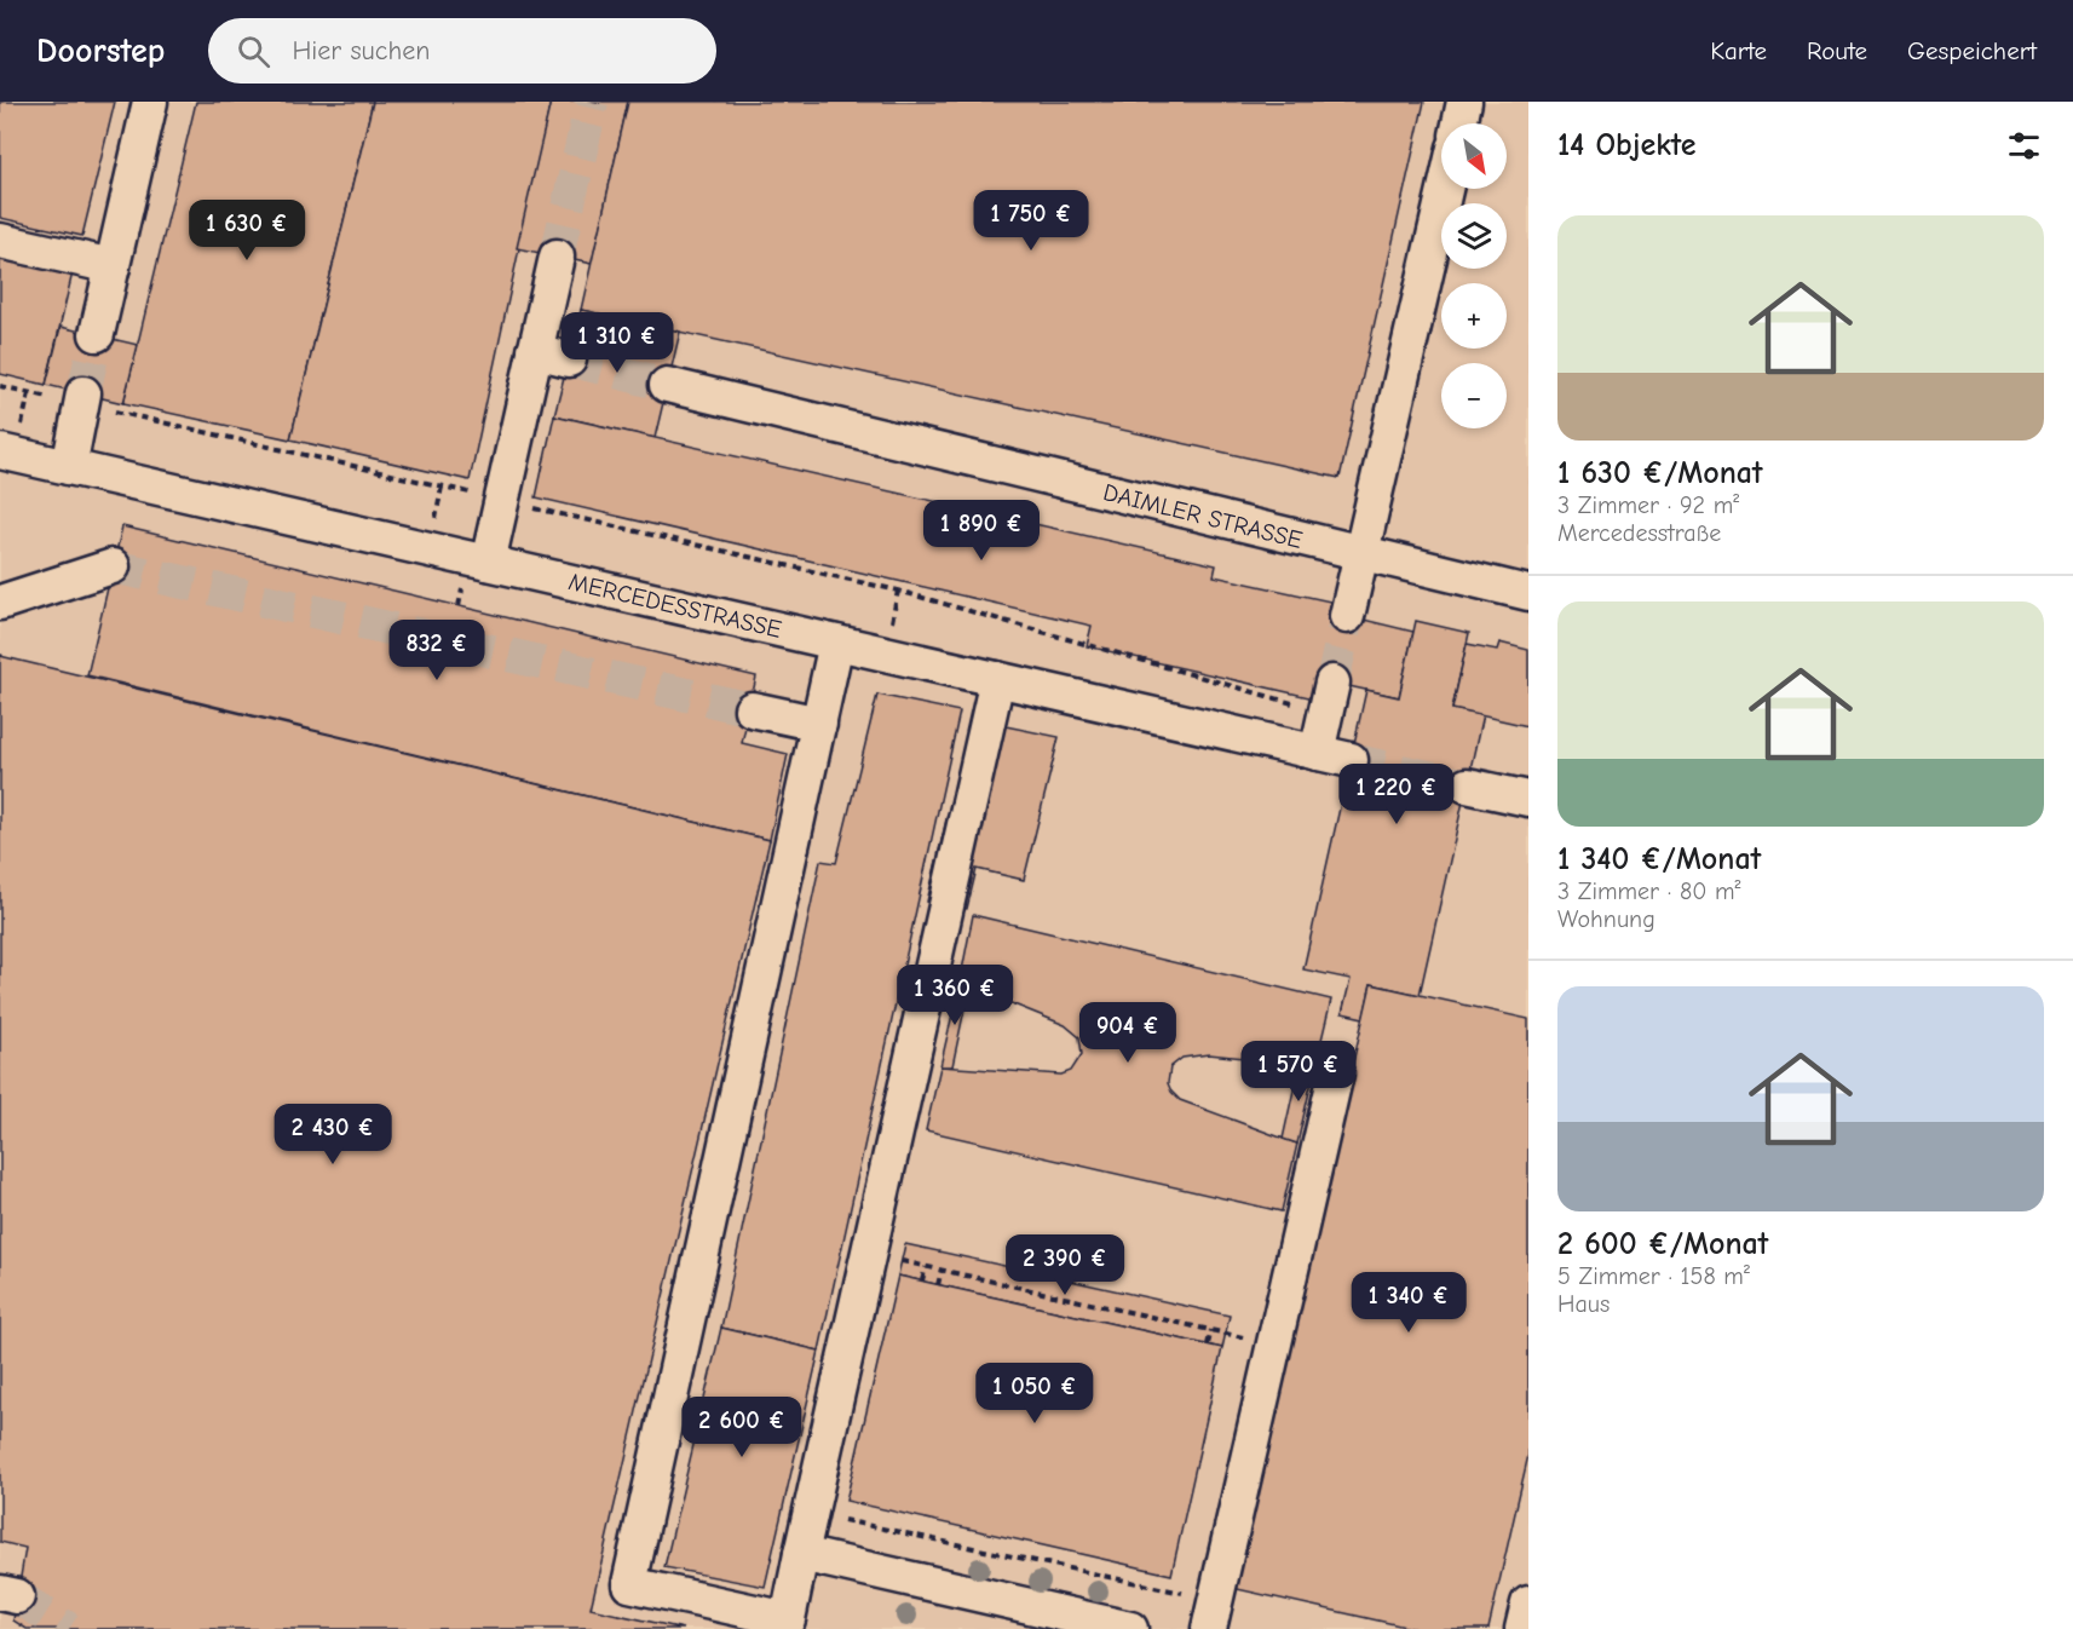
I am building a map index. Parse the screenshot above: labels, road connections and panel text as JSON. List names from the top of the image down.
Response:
{
  "streets": {
    "street": ["DAIMLER STRASSE", "MERCEDESSTRASSE"]
  },
  "north": "bottom right",
  "page": {
    "header": "Doorstep",
    "search": "Hier suchen",
    "nav": ["Karte", "Route", "Gespeichert"],
    "heading": "14 Objekte",
    "map_buttons": ["+", "−"],
    "list": [
      {
        "name": "1 630 €/Monat",
        "note": "3 Zimmer · 92 m² · Mercedesstraße"
      },
      {
        "name": "1 340 €/Monat",
        "note": "3 Zimmer · 80 m² · Wohnung"
      },
      {
        "name": "2 600 €/Monat",
        "note": "5 Zimmer · 158 m² · Haus"
      }
    ],
    "price": [
      "1 750 €",
      "1 630 €",
      "1 310 €",
      "1 890 €",
      "832 €",
      "1 220 €",
      "1 360 €",
      "904 €",
      "1 570 €",
      "2 430 €",
      "2 390 €",
      "1 340 €",
      "1 050 €",
      "2 600 €"
    ]
  }
}
